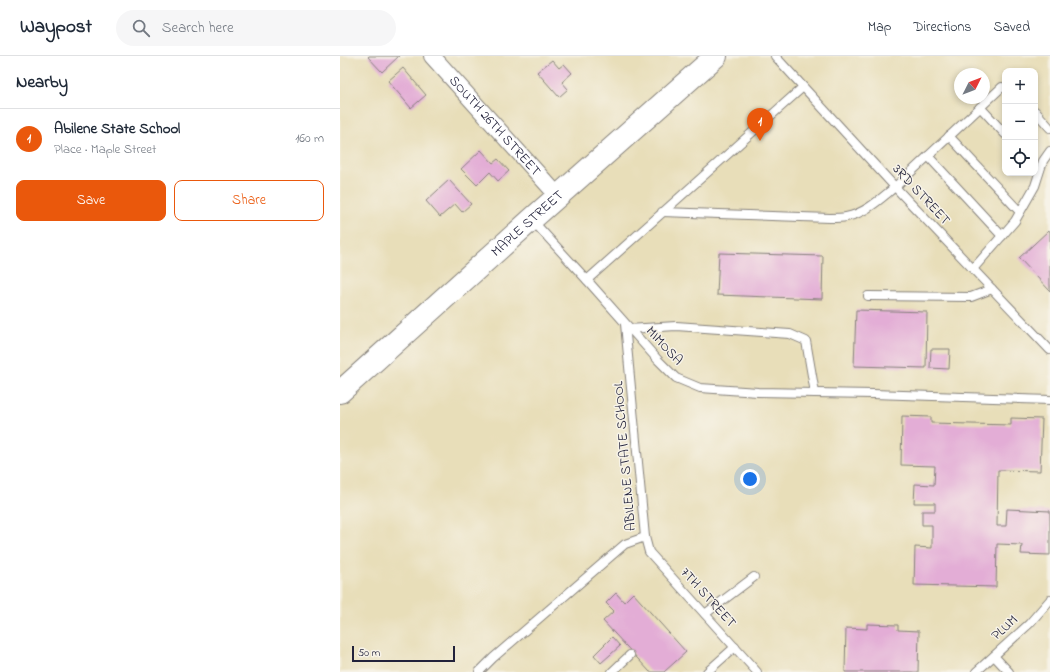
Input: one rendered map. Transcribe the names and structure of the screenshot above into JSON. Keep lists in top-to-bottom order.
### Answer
{
  "streets": {
    "main road": ["MAPLE STREET"],
    "street": ["SOUTH 26TH STREET"],
    "lane": [
      "3RD STREET",
      "MIMOSA",
      "ABILENE STATE SCHOOL",
      "7TH STREET",
      "PLUM"
    ]
  },
  "crossings": [
    ["SOUTH 26TH STREET", "MAPLE STREET"],
    ["MAPLE STREET", "MIMOSA"],
    ["MIMOSA", "ABILENE STATE SCHOOL"],
    ["ABILENE STATE SCHOOL", "7TH STREET"]
  ],
  "scale_bar": "50 m",
  "north": "top right",
  "page": {
    "header": "Waypost",
    "search": "Search here",
    "nav": ["Map", "Directions", "Saved"],
    "heading": "Nearby",
    "map_buttons": ["+", "−"],
    "list": [
      {
        "mark": "1",
        "name": "Abilene State School",
        "note": "Place · Maple Street",
        "value": "160 m"
      }
    ],
    "pins": "1",
    "buttons": ["Save", "Share"],
    "scale": "50 m"
  }
}
